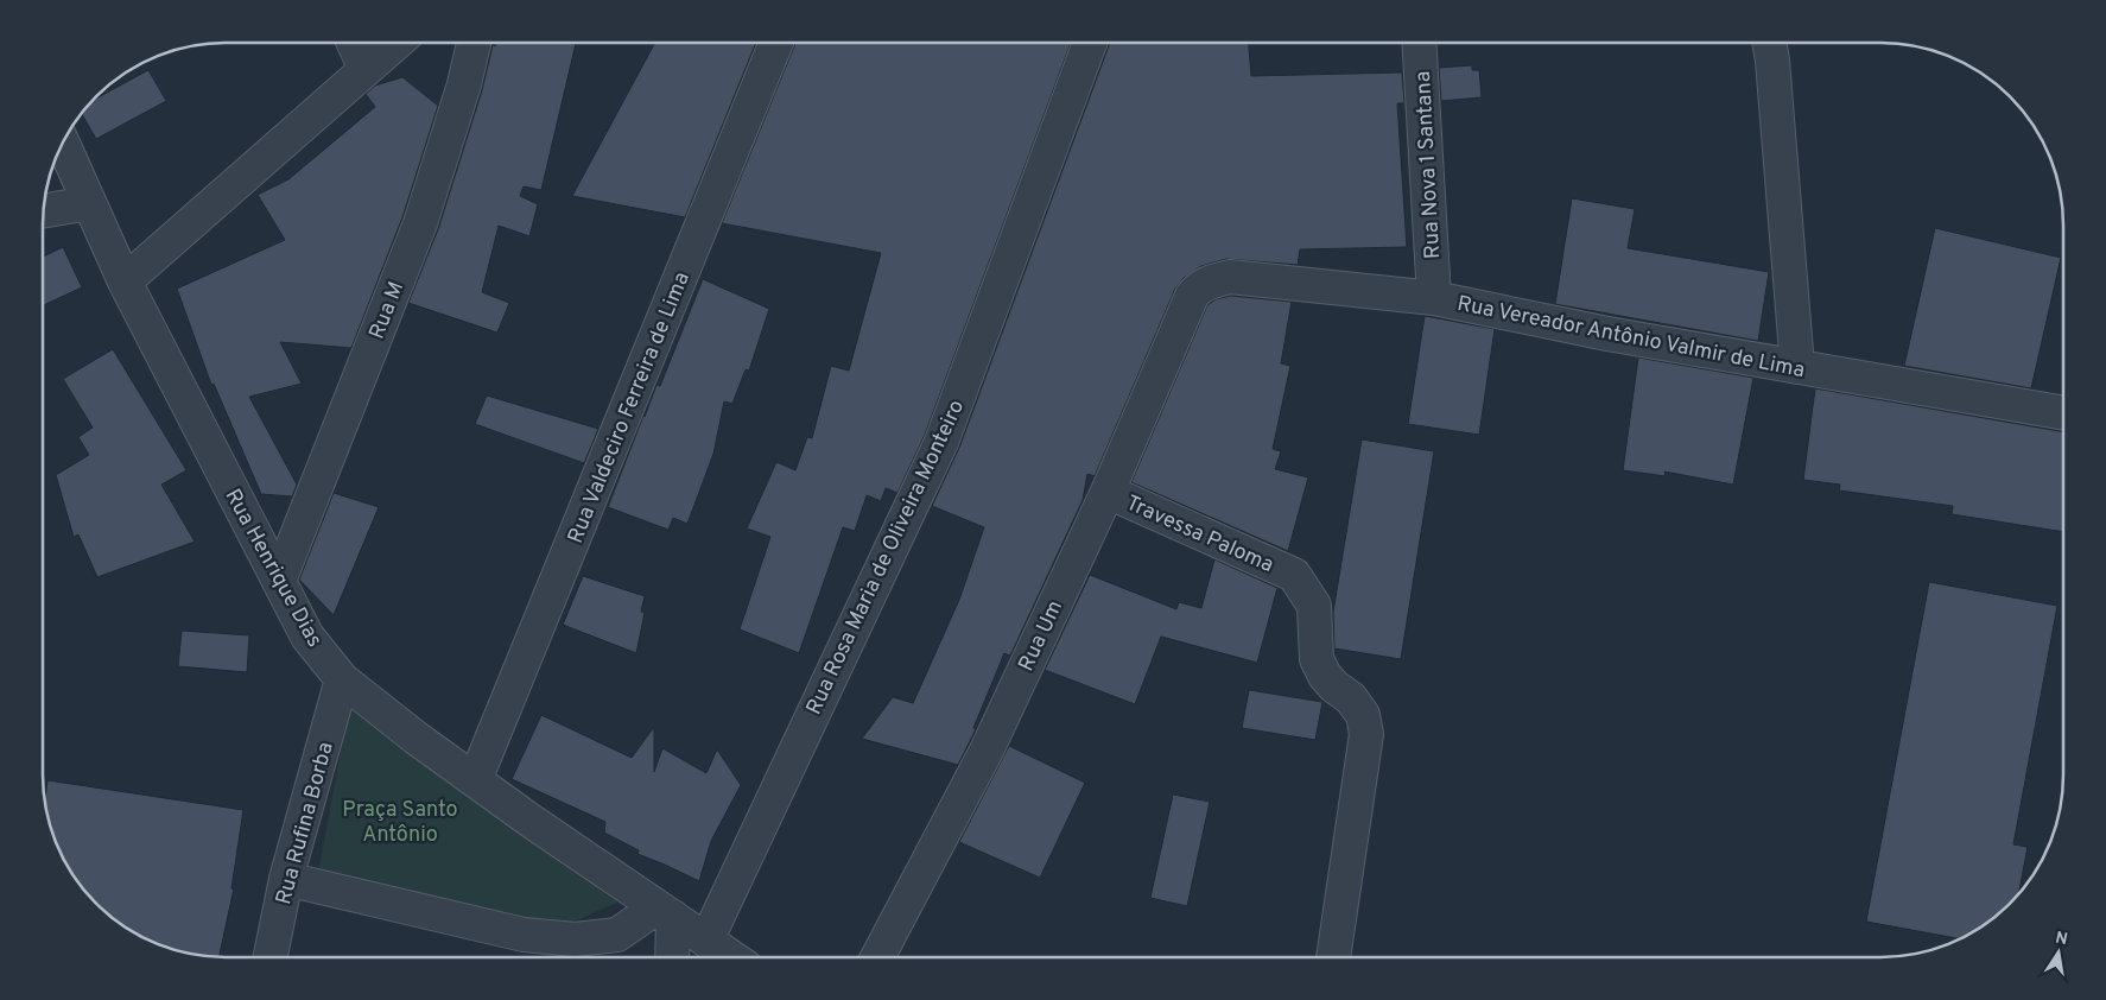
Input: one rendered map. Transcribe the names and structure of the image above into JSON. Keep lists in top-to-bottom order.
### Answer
{
  "streets": {
    "street": [
      "Rua Nova 1 Santana",
      "Rua M",
      "Rua Vereador Antônio Valmir de Lima",
      "Rua Valdeciro Ferreira de Lima",
      "Travessa Paloma",
      "Rua Rosa Maria de Oliveira Monteiro",
      "Rua Henrique Dias",
      "Rua Um",
      "Rua Rufina Borba"
    ]
  },
  "crossings": [
    ["Rua Nova 1 Santana", "Rua Vereador Antônio Valmir de Lima"],
    ["Rua M", "Rua Henrique Dias"],
    ["Rua Vereador Antônio Valmir de Lima", "Rua Um"],
    ["Rua Valdeciro Ferreira de Lima", "Rua Henrique Dias"],
    ["Travessa Paloma", "Rua Um"],
    ["Rua Rosa Maria de Oliveira Monteiro", "Rua Henrique Dias"],
    ["Rua Henrique Dias", "Rua Rufina Borba"]
  ],
  "parks": ["Praça Santo Antônio"],
  "north": "top"
}
